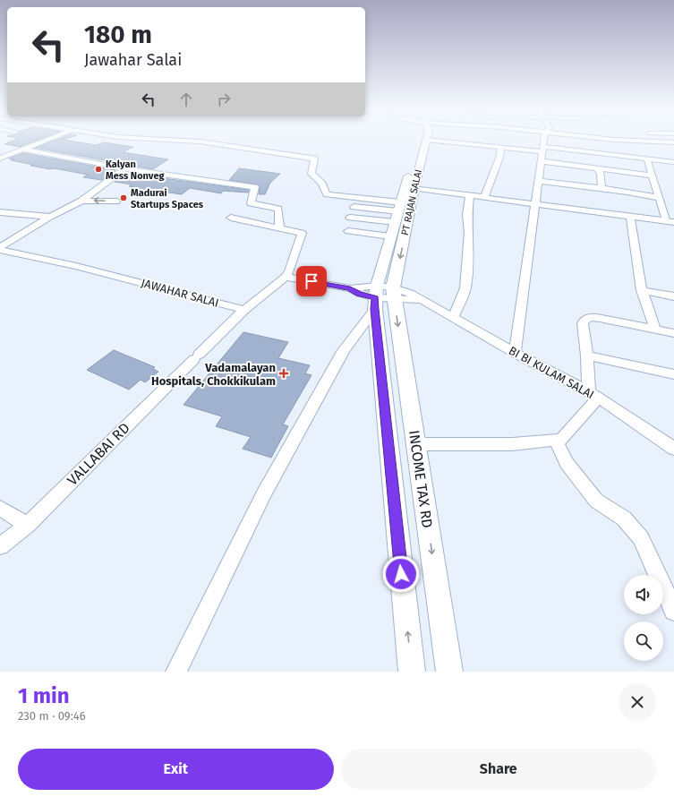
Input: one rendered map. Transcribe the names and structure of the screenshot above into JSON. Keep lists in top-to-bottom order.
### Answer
{
  "streets": {
    "main road": ["PT RAJAN SALAI", "INCOME TAX RD"],
    "street": ["JAWAHAR SALAI", "BI BI KULAM SALAI", "VALLABAI RD"]
  },
  "crossings": [
    ["PT RAJAN SALAI", "BI BI KULAM SALAI"],
    ["PT RAJAN SALAI", "INCOME TAX RD"],
    ["JAWAHAR SALAI", "VALLABAI RD"],
    ["BI BI KULAM SALAI", "INCOME TAX RD"]
  ],
  "places": {
    "other": ["Kalyan Mess Nonveg", "Madurai Startups Spaces"],
    "health": ["Vadamalayan Hospitals, Chokkikulam"]
  },
  "page": {
    "turn": ["180 m", "Jawahar Salai"],
    "heading": ["1 min", "230 m · 09:46"],
    "buttons": ["Exit", "Share"]
  }
}
